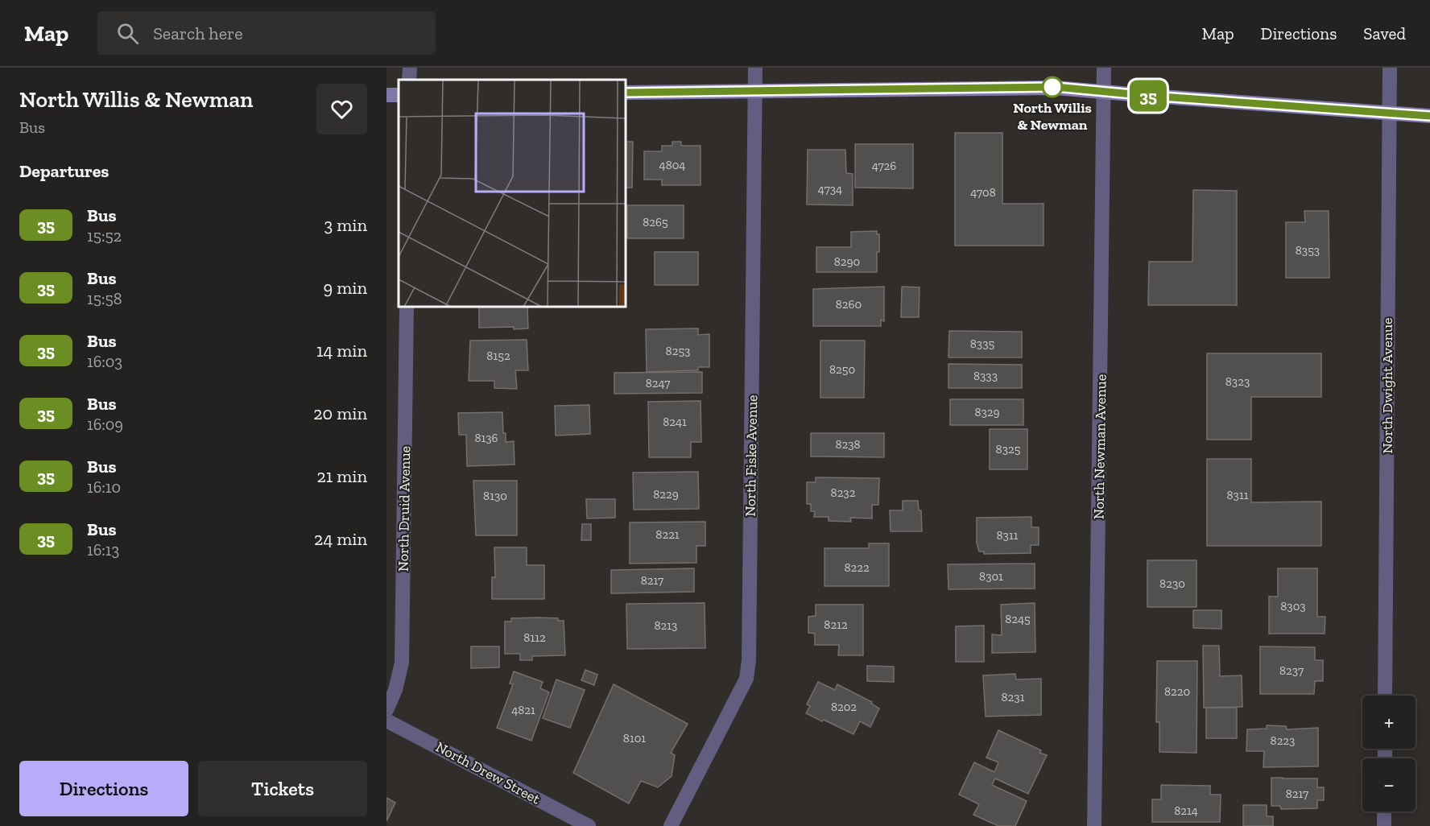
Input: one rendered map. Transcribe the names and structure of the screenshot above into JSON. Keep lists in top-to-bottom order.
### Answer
{
  "streets": {
    "street": [
      "North Dwight Avenue",
      "North Newman Avenue",
      "North Fiske Avenue",
      "North Druid Avenue",
      "North Drew Street"
    ]
  },
  "places": ["North Willis & Newman"],
  "lines": ["bus line 35"],
  "house_numbers": [
    "4804",
    "4726",
    "4734",
    "4708",
    "8265",
    "8353",
    "8290",
    "8260",
    "8335",
    "8253",
    "8152",
    "8250",
    "8333",
    "8323",
    "8247",
    "8329",
    "8241",
    "8136",
    "8238",
    "8325",
    "8232",
    "8229",
    "8311",
    "8130",
    "8221",
    "8311",
    "8222",
    "8301",
    "8217",
    "8230",
    "8303",
    "8245",
    "8212",
    "8213",
    "8112",
    "8237",
    "8220",
    "8231",
    "8202",
    "4821",
    "8101",
    "8223",
    "8217",
    "8214"
  ],
  "page": {
    "header": "Map",
    "search": "Search here",
    "nav": ["Map", "Directions", "Saved"],
    "heading": [
      ["North Willis & Newman", "Bus"],
      "Departures"
    ],
    "on_map": "35",
    "list": [
      {
        "mark": "35",
        "name": "Bus",
        "note": "15:52",
        "value": "3 min"
      },
      {
        "mark": "35",
        "name": "Bus",
        "note": "15:58",
        "value": "9 min"
      },
      {
        "mark": "35",
        "name": "Bus",
        "note": "16:03",
        "value": "14 min"
      },
      {
        "mark": "35",
        "name": "Bus",
        "note": "16:09",
        "value": "20 min"
      },
      {
        "mark": "35",
        "name": "Bus",
        "note": "16:10",
        "value": "21 min"
      },
      {
        "mark": "35",
        "name": "Bus",
        "note": "16:13",
        "value": "24 min"
      }
    ],
    "map_buttons": ["+", "−"],
    "buttons": ["Directions", "Tickets"]
  }
}
